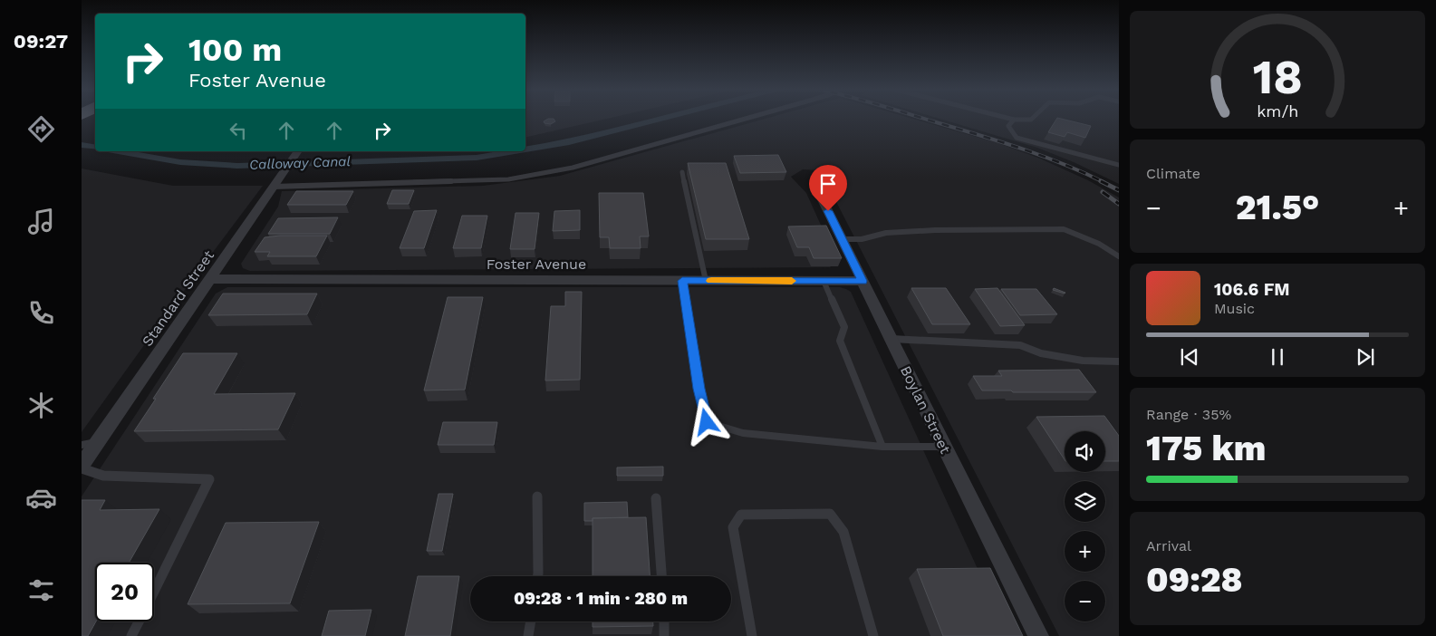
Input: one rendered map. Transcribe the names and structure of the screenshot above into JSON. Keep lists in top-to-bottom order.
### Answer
{
  "streets": {
    "street": ["Foster Avenue", "Standard Street", "Boylan Street"]
  },
  "crossings": [
    ["Foster Avenue", "Standard Street"],
    ["Foster Avenue", "Boylan Street"]
  ],
  "water": ["Calloway Canal"],
  "page": {
    "tabs": "09:27",
    "turn": ["100 m", "Foster Avenue"],
    "tile": [
      "Climate",
      ["Range · 35%", "175 km"],
      ["Arrival", "09:28"]
    ],
    "heat": ["−", "21.5°", "+"],
    "song": ["106.6 FM", "Music"],
    "map_buttons": ["+", "−"],
    "limit": "20",
    "trip": "09:28 · 1 min · 280 m",
    "gauge": ["18", "km/h"]
  }
}
